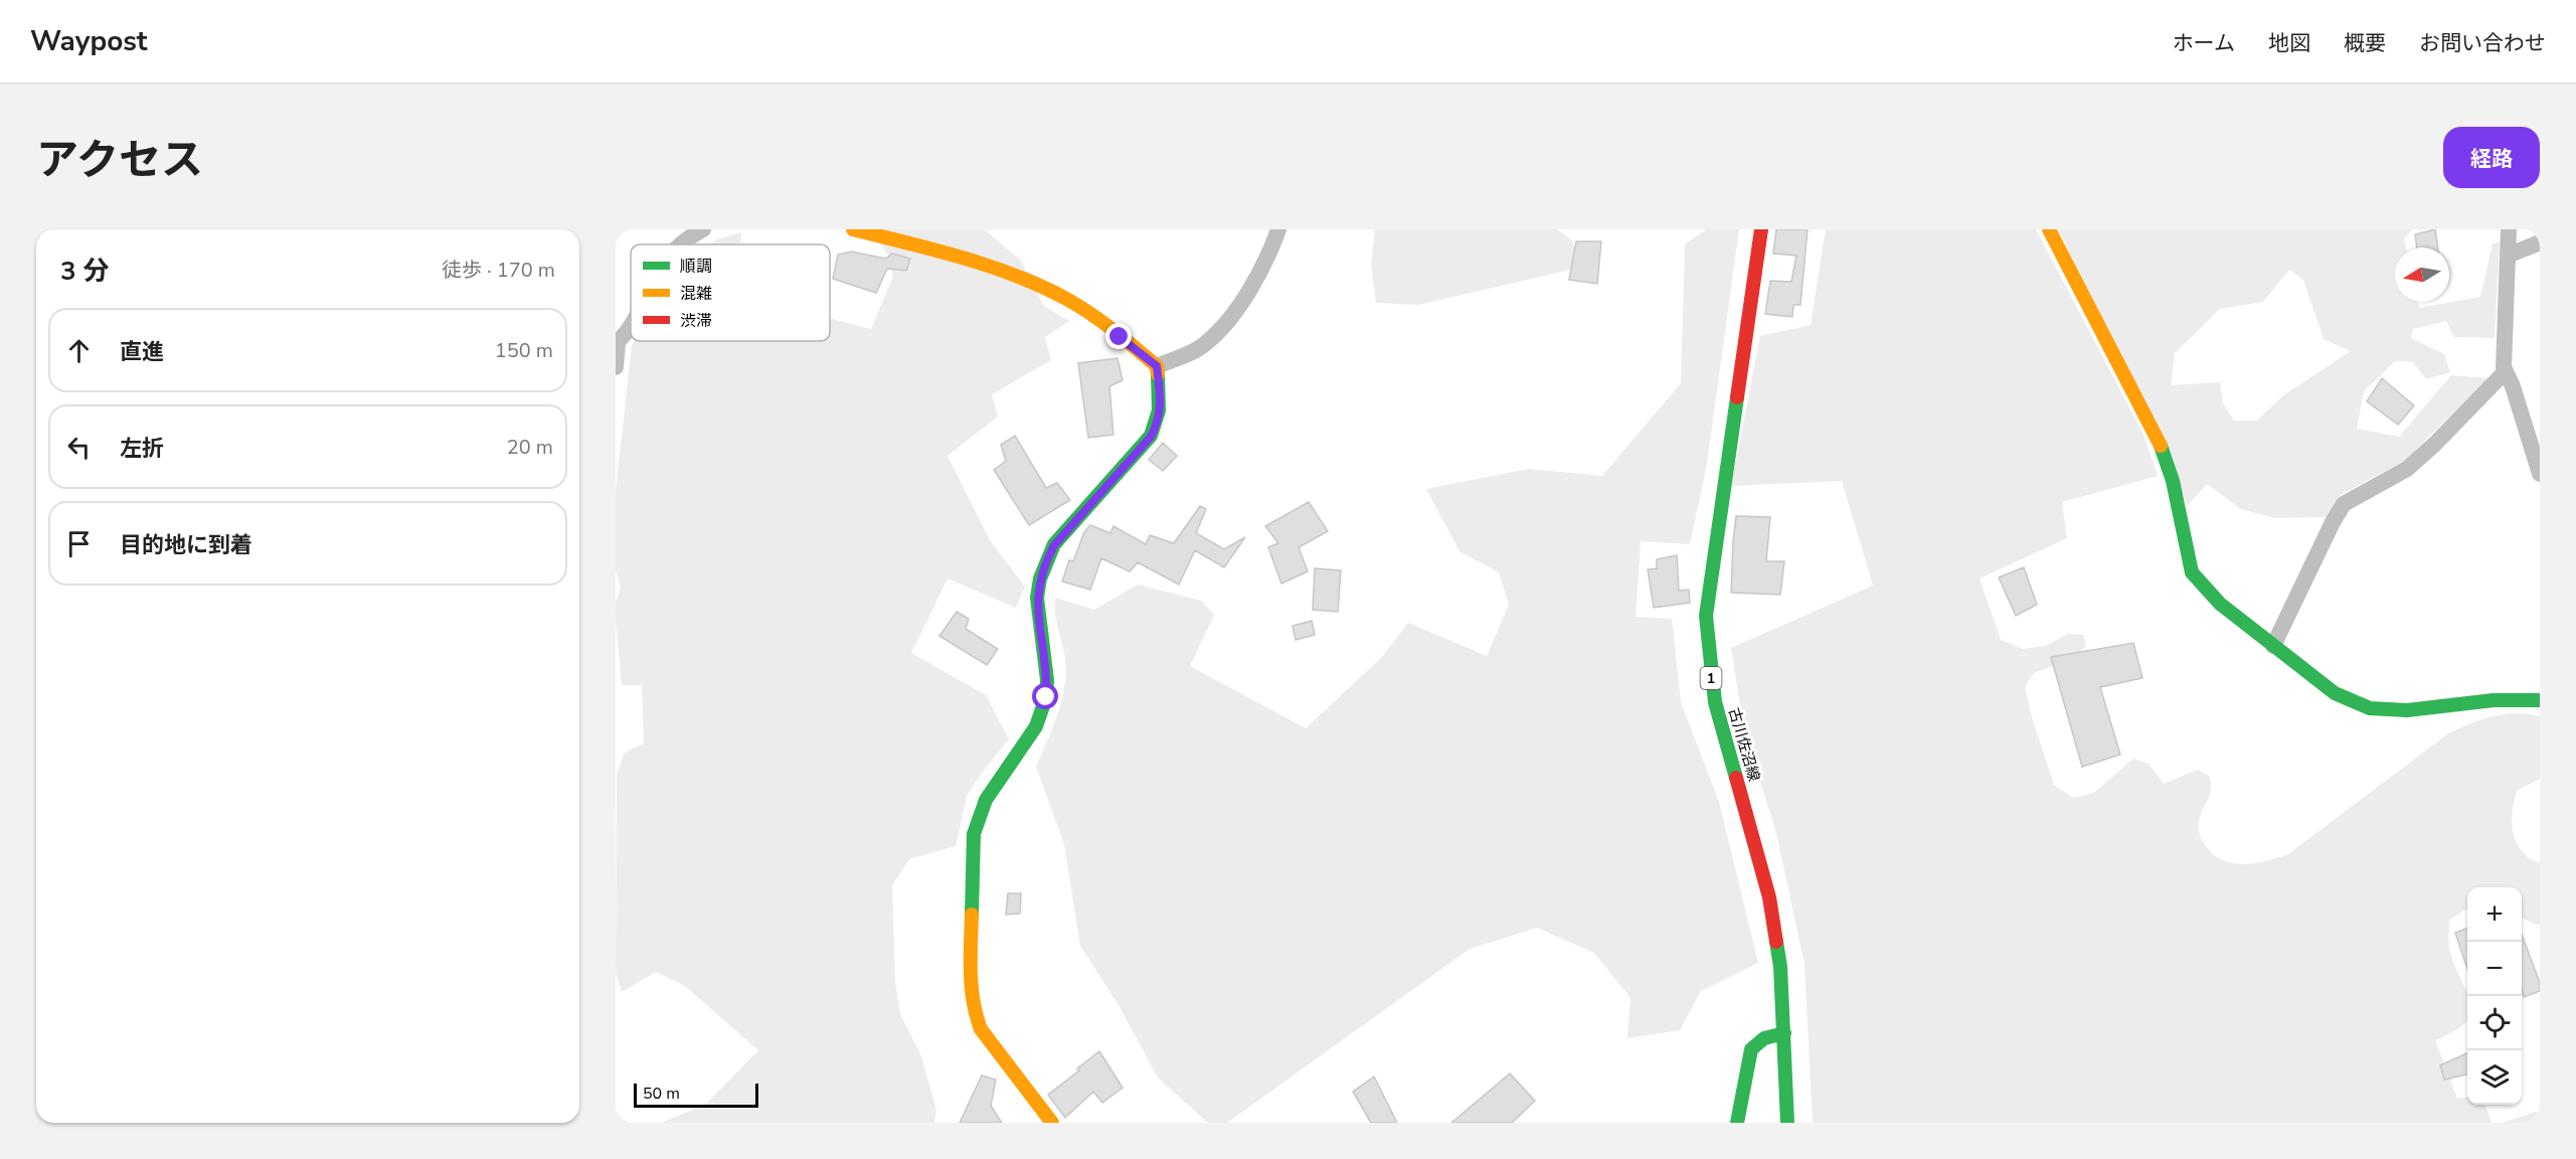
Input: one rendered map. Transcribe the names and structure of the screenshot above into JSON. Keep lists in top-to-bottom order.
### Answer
{
  "streets": {
    "street": ["1", "古川佐沼線"]
  },
  "legend": ["順調", "混雑", "渋滞"],
  "scale_bar": "50 m",
  "north": "left",
  "page": {
    "header": "Waypost",
    "nav": [
      "ホーム",
      "地図",
      "概要",
      "お問い合わせ"
    ],
    "title": "アクセス",
    "buttons": "経路",
    "heading": ["3 分", "徒歩 · 170 m"],
    "list": [
      ["直進", "150 m"],
      ["左折", "20 m"],
      "目的地に到着"
    ],
    "map_buttons": ["+", "−"],
    "scale": "50 m"
  }
}
